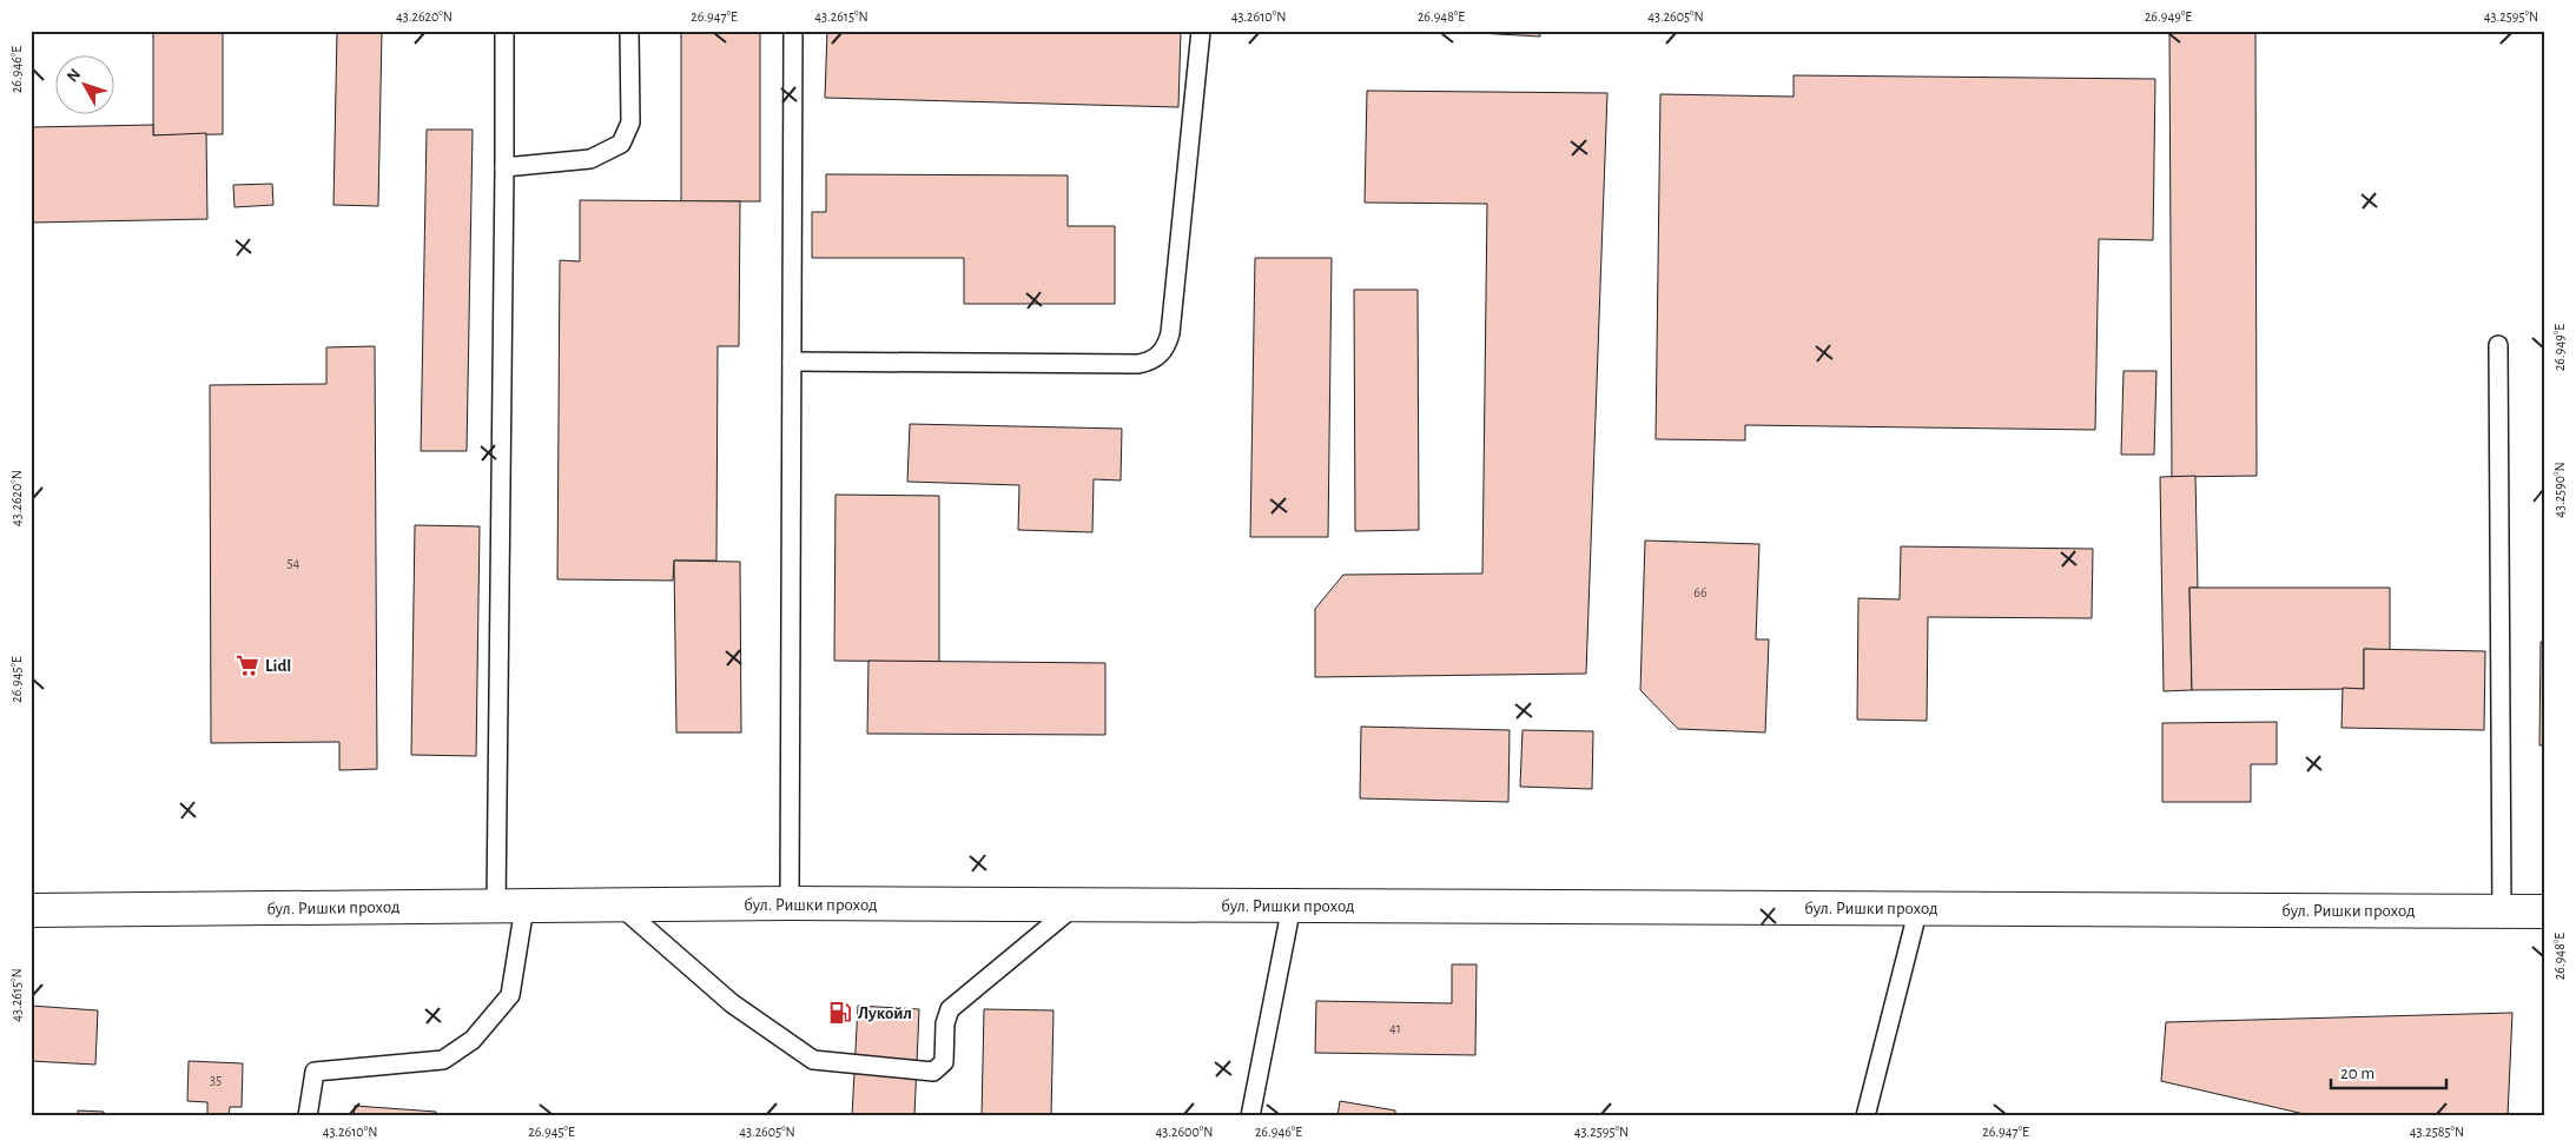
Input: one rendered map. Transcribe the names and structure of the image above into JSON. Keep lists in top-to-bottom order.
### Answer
{
  "streets": {
    "main road": ["бул. Ришки проход"]
  },
  "places": {
    "supermarket": ["Lidl"],
    "fuel station": ["Лукойл"]
  },
  "house_numbers": [
    "54",
    "66",
    "41",
    "35"
  ],
  "scale_bar": "20 m",
  "north": "top left",
  "coordinates": [
    "43.2620°N",
    "26.947°E",
    "43.2615°N",
    "43.2610°N",
    "26.948°E",
    "43.2605°N",
    "26.949°E",
    "43.2595°N",
    "26.946°E",
    "43.2590°N",
    "26.945°E",
    "43.2600°N",
    "43.2585°N"
  ]
}
